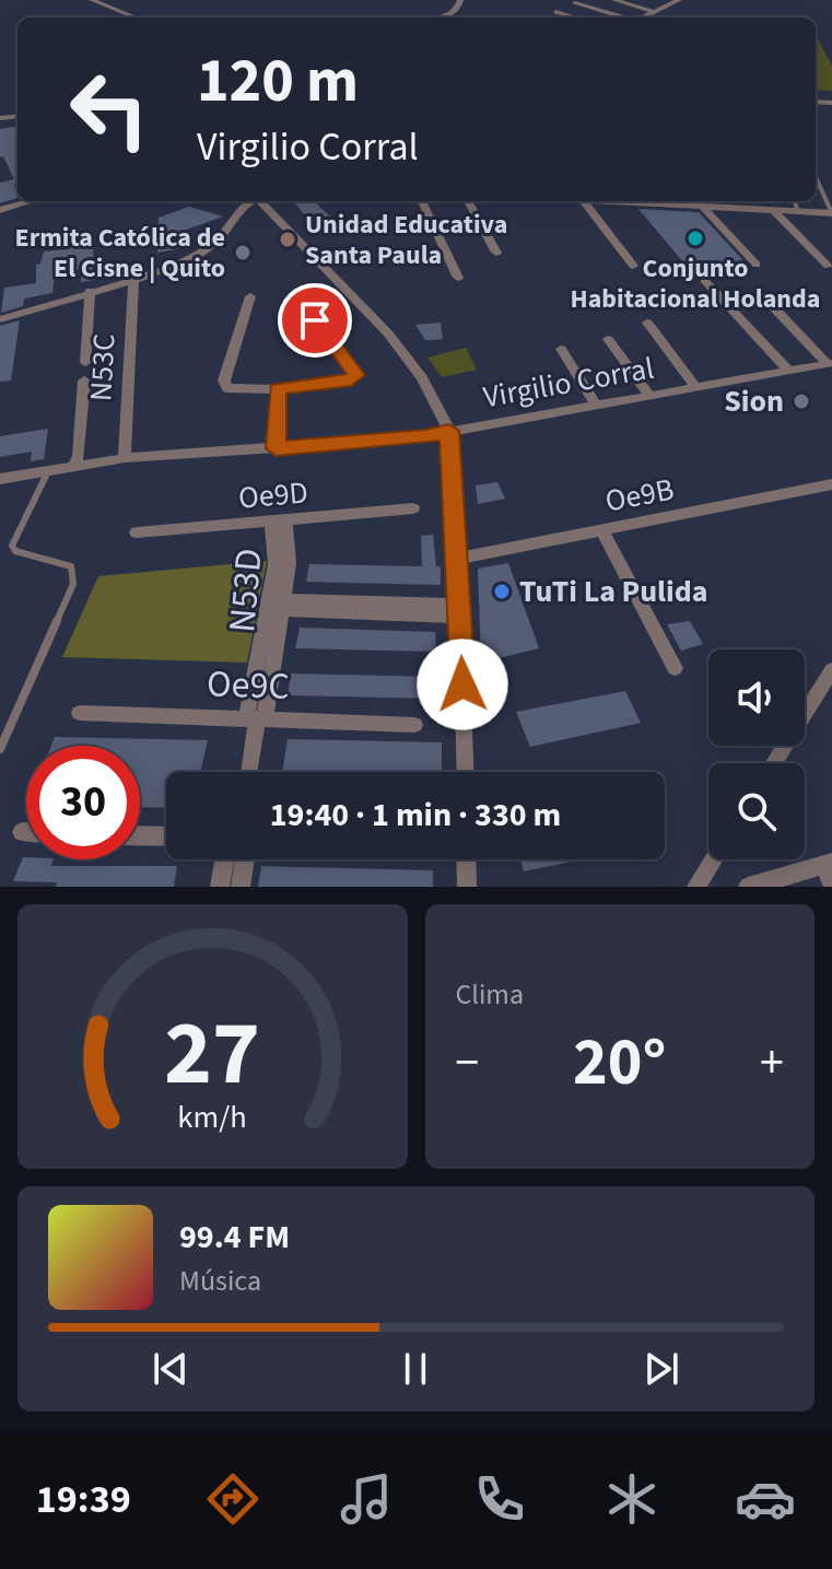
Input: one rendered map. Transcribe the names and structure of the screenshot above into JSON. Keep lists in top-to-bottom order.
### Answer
{
  "streets": {
    "street": [
      "N53C",
      "Virgilio Corral",
      "Oe9D",
      "Oe9B",
      "N53D",
      "Oe9C"
    ]
  },
  "crossings": [
    ["N53C", "Virgilio Corral"],
    ["Oe9D", "N53D"],
    ["N53D", "Oe9C"]
  ],
  "places": [
    "Conjunto Habitacional Holanda",
    "Unidad Educativa Santa Paula",
    "Ermita Católica de El Cisne | Quito",
    "Sion",
    "TuTi La Pulida"
  ],
  "page": {
    "turn": ["120 m", "Virgilio Corral"],
    "limit": "30",
    "trip": "19:40 · 1 min · 330 m",
    "tile": "Clima",
    "heat": ["−", "20°", "+"],
    "song": ["99.4 FM", "Música"],
    "tabs": "19:39",
    "gauge": ["27", "km/h"]
  }
}
